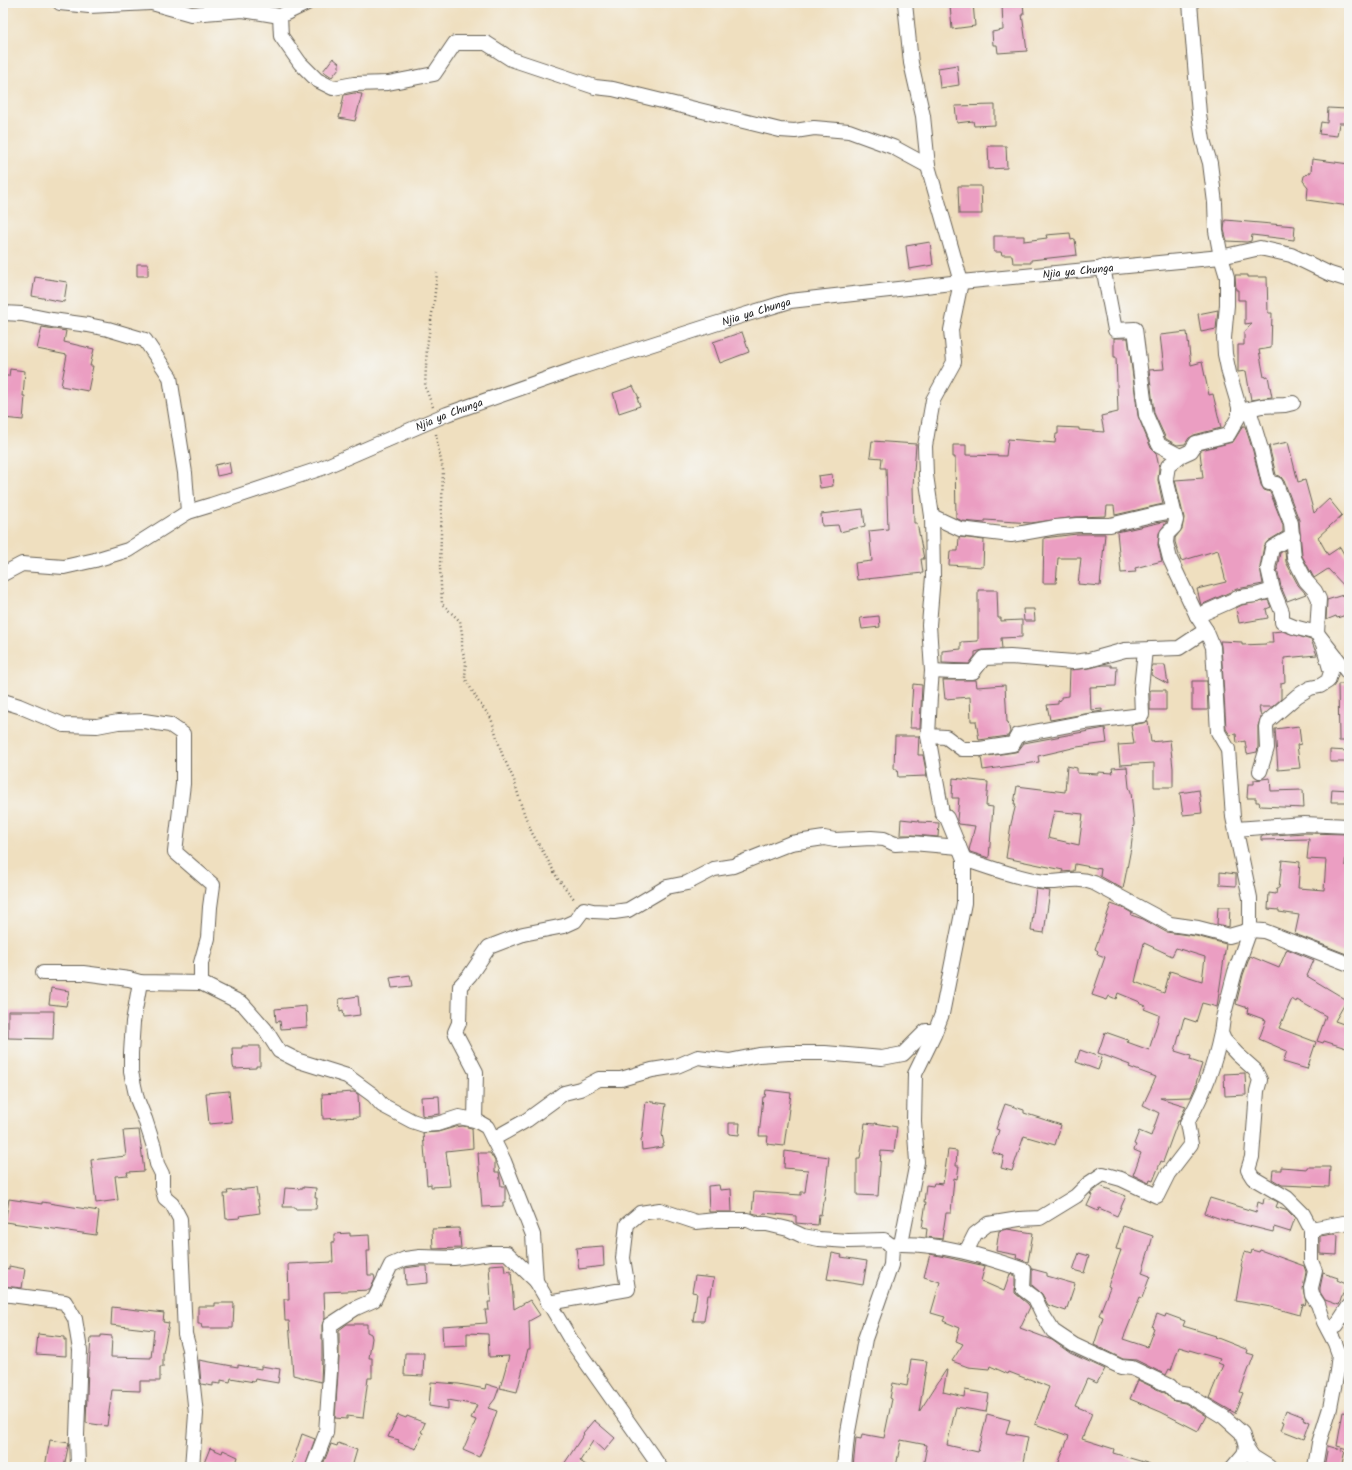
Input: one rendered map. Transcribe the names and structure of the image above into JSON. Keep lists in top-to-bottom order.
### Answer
{
  "streets": {
    "street": ["Njia ya Chunga"]
  }
}
